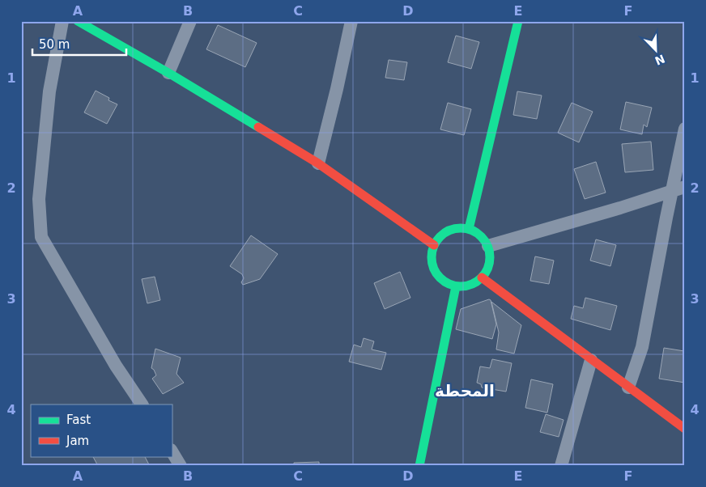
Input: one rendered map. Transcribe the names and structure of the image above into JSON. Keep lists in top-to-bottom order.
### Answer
{
  "districts": ["المحطة"],
  "legend": ["Fast", "Jam"],
  "scale_bar": "50 m",
  "north": "bottom right",
  "grid": {
    "columns": [
      "A",
      "B",
      "C",
      "D",
      "E",
      "F"
    ],
    "rows": [
      "1",
      "2",
      "3",
      "4"
    ]
  }
}
